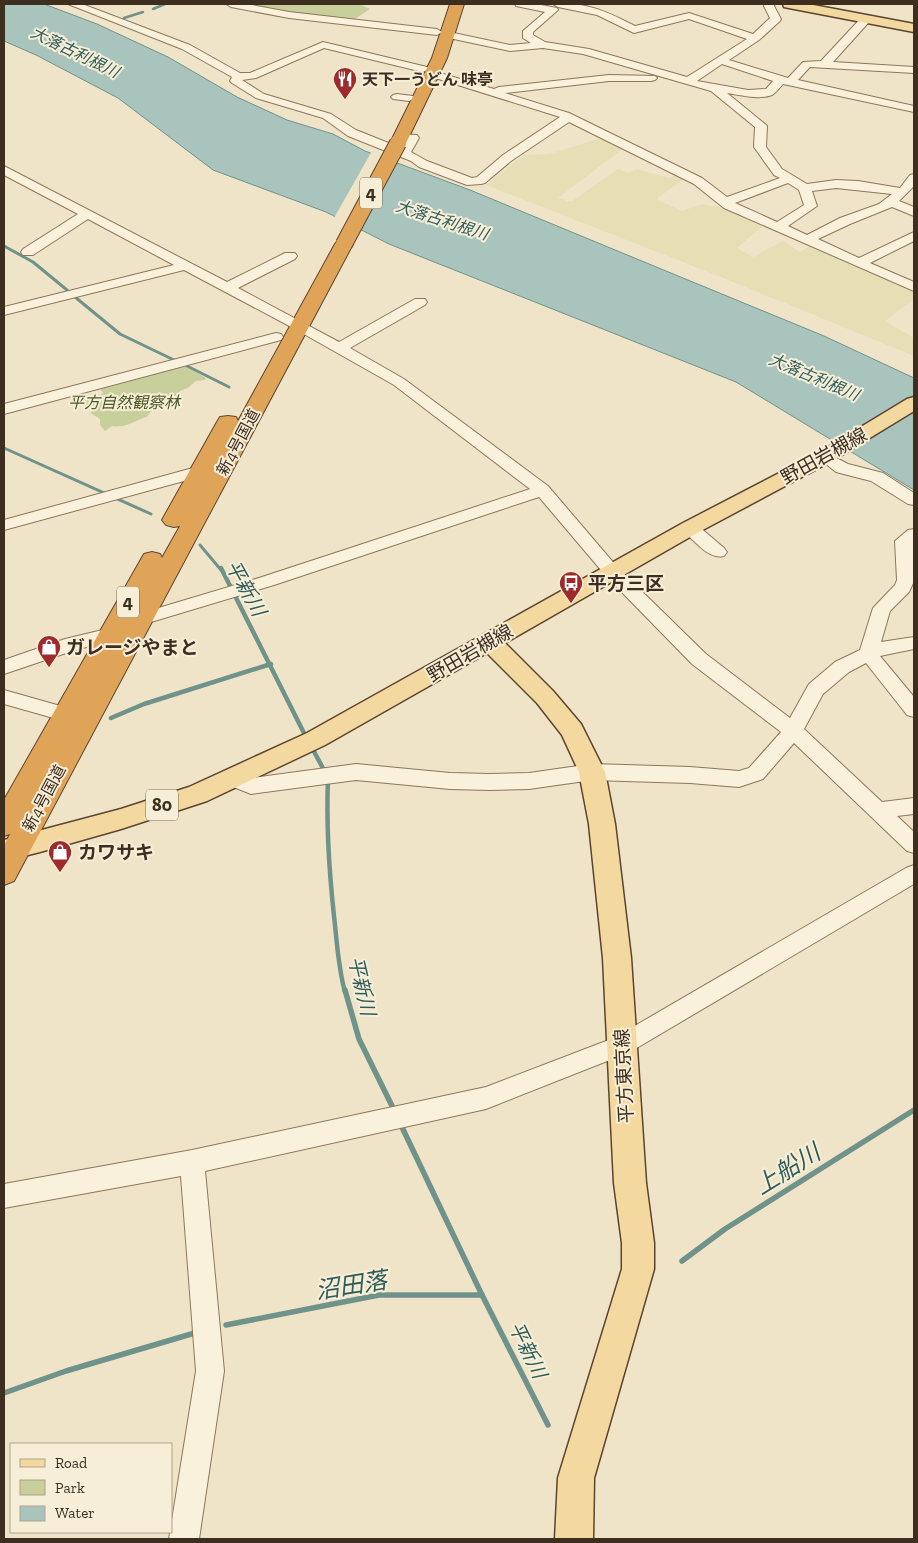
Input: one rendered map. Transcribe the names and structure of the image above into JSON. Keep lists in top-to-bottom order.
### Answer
{
  "streets": {
    "highway": ["4", "新4号国道"],
    "main road": ["野田岩槻線", "80", "平方東京線"]
  },
  "crossings": [
    ["新4号国道", "野田岩槻線"],
    ["野田岩槻線", "平方東京線"]
  ],
  "water": [
    "大落古利根川",
    "平新川",
    "上船川",
    "沼田落"
  ],
  "parks": ["平方自然観察林"],
  "places": {
    "restaurant": ["天下一うどん 味亭"],
    "bus stop": ["平方三区"],
    "shop": ["ガレージやまと", "カワサキ"]
  },
  "legend": ["Road", "Park", "Water"]
}
